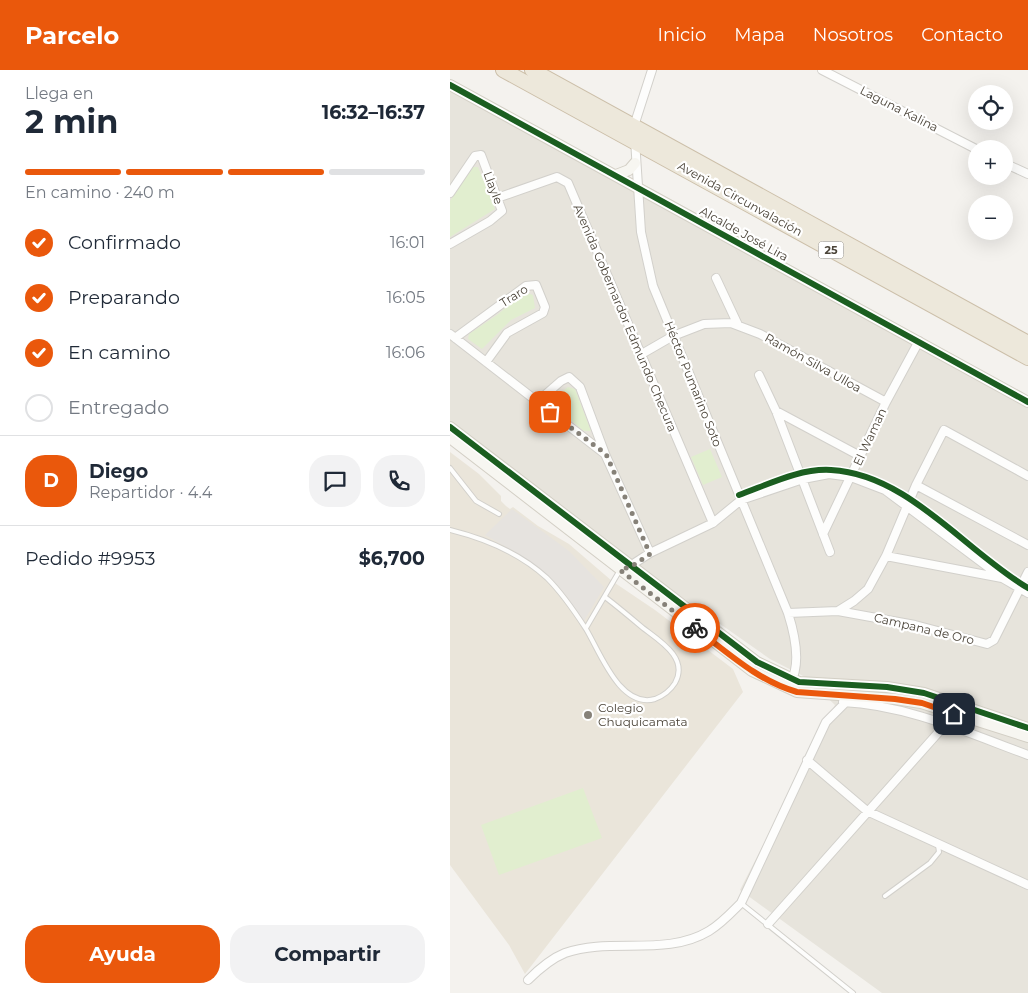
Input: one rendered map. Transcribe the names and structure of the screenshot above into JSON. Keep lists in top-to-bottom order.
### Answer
{
  "streets": {
    "highway": ["Avenida Circunvalación", "25"],
    "street": [
      "Laguna Kalina",
      "Llayle",
      "Alcalde José Lira",
      "Traro",
      "Avenida Gobernardor Edmundo Checura",
      "Ramón Silva Ulloa",
      "Héctor Pumarino Soto",
      "El Waman",
      "Campana de Oro"
    ]
  },
  "crossings": [
    ["Llayle", "Avenida Gobernardor Edmundo Checura"],
    ["Avenida Circunvalación", "Héctor Pumarino Soto"],
    ["Alcalde José Lira", "Héctor Pumarino Soto"],
    ["Alcalde José Lira", "El Waman"],
    ["Avenida Gobernardor Edmundo Checura", "Ramón Silva Ulloa"],
    ["Ramón Silva Ulloa", "Héctor Pumarino Soto"],
    ["Ramón Silva Ulloa", "El Waman"],
    ["Héctor Pumarino Soto", "Campana de Oro"]
  ],
  "places": ["Colegio Chuquicamata"],
  "page": {
    "header": "Parcelo",
    "nav": [
      "Inicio",
      "Mapa",
      "Nosotros",
      "Contacto"
    ],
    "heading": ["2 min", "Llega en", "16:32–16:37"],
    "panel": [
      "Diego",
      "Repartidor · 4.4",
      "Pedido #9953",
      "$6,700"
    ],
    "map_buttons": ["+", "−"],
    "bar": "En camino · 240 m",
    "list": [
      ["Confirmado", "16:01"],
      ["Preparando", "16:05"],
      ["En camino", "16:06"],
      "Entregado"
    ],
    "round": "D",
    "buttons": ["Ayuda", "Compartir"]
  }
}
